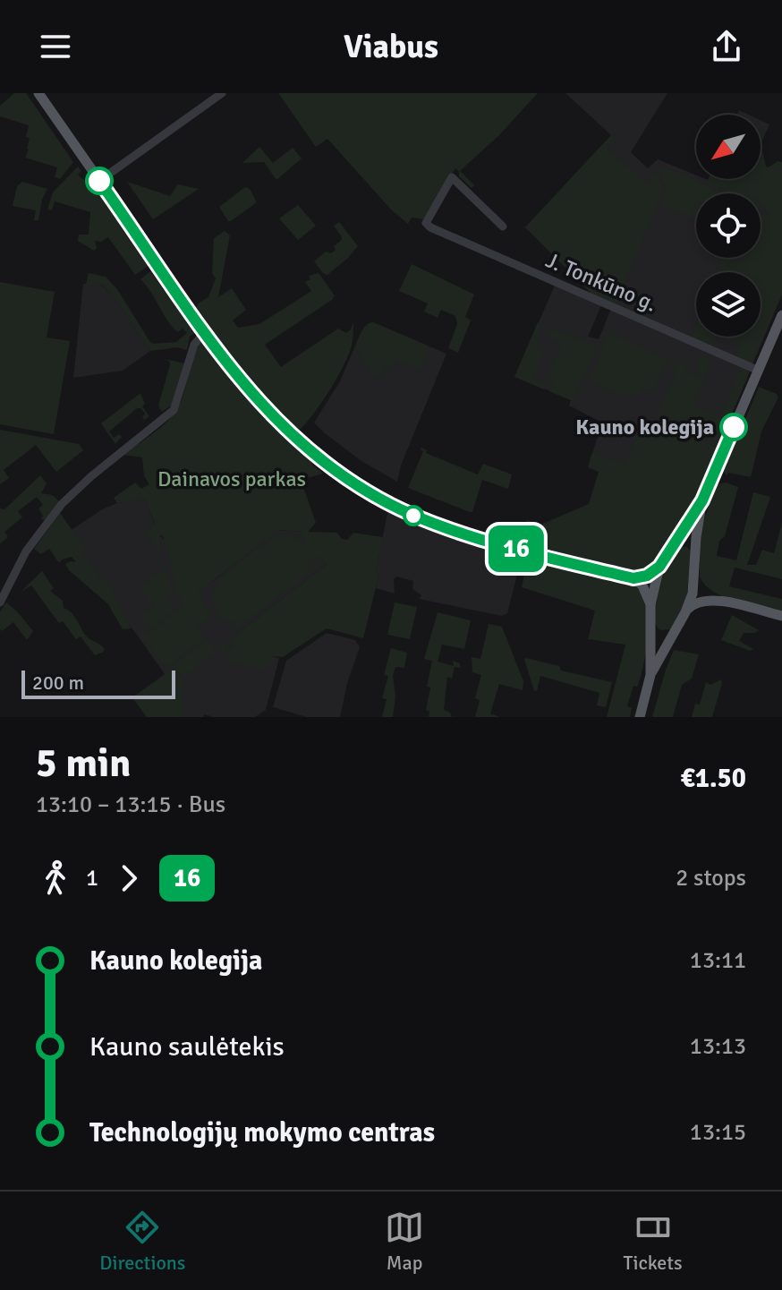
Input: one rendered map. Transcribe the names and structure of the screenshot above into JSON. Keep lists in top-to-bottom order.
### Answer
{
  "streets": {
    "street": ["J. Tonkūno g."]
  },
  "parks": ["Dainavos parkas"],
  "places": ["Kauno kolegija"],
  "lines": ["bus line 16"],
  "scale_bar": "200 m",
  "north": "bottom left",
  "page": {
    "header": "Viabus",
    "on_map": "16",
    "scale": "200 m",
    "heading": ["5 min", "13:10 – 13:15 · Bus", "€1.50"],
    "legs": ["1", "16", "2 stops"],
    "list": [
      {
        "name": "Kauno kolegija",
        "value": "13:11"
      },
      {
        "name": "Kauno saulėtekis",
        "value": "13:13"
      },
      {
        "name": "Technologijų mokymo centras",
        "value": "13:15"
      }
    ],
    "tabs": ["Directions", "Map", "Tickets"]
  }
}
